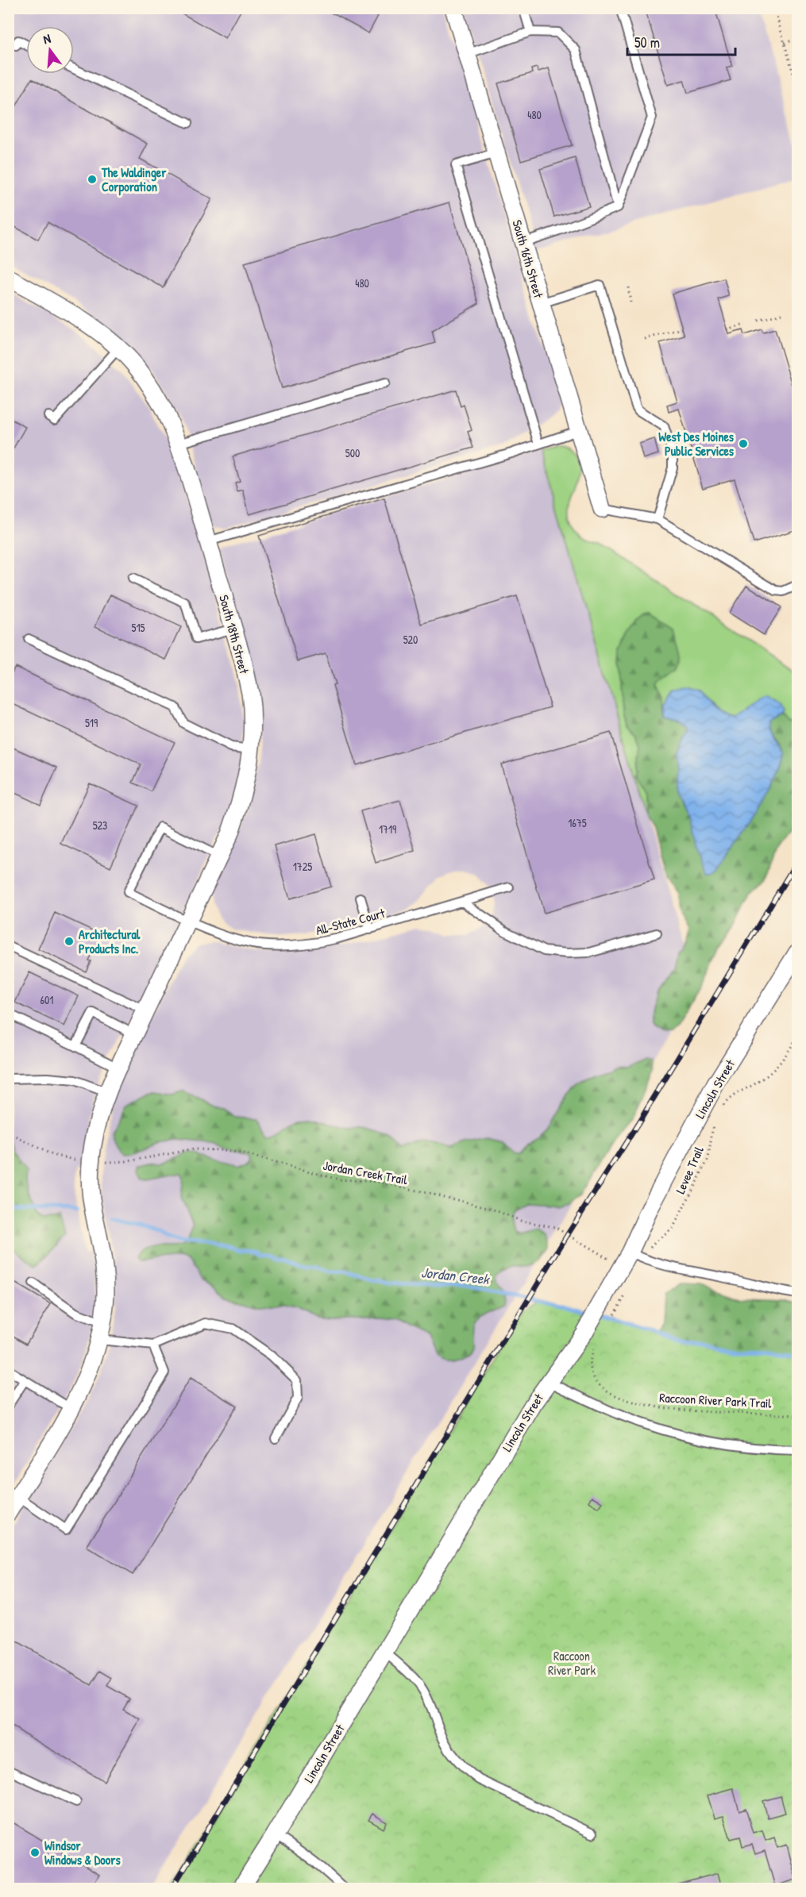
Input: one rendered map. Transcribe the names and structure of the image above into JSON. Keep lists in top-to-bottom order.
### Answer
{
  "streets": {
    "street": ["South 16th Street", "South 18th Street", "Lincoln Street"],
    "lane": ["All-State Court"],
    "path": ["Levee Trail", "Jordan Creek Trail", "Raccoon River Park Trail"]
  },
  "crossings": [
    ["South 18th Street", "All-State Court"]
  ],
  "water": ["Jordan Creek"],
  "parks": ["Raccoon River Park"],
  "places": [
    "The Waldinger Corporation",
    "West Des Moines Public Services",
    "Architectural Products Inc.",
    "Windsor Windows & Doors"
  ],
  "house_numbers": [
    "480",
    "480",
    "500",
    "515",
    "520",
    "519",
    "1675",
    "523",
    "1719",
    "1725",
    "601"
  ],
  "scale_bar": "50 m",
  "north": "top"
}
